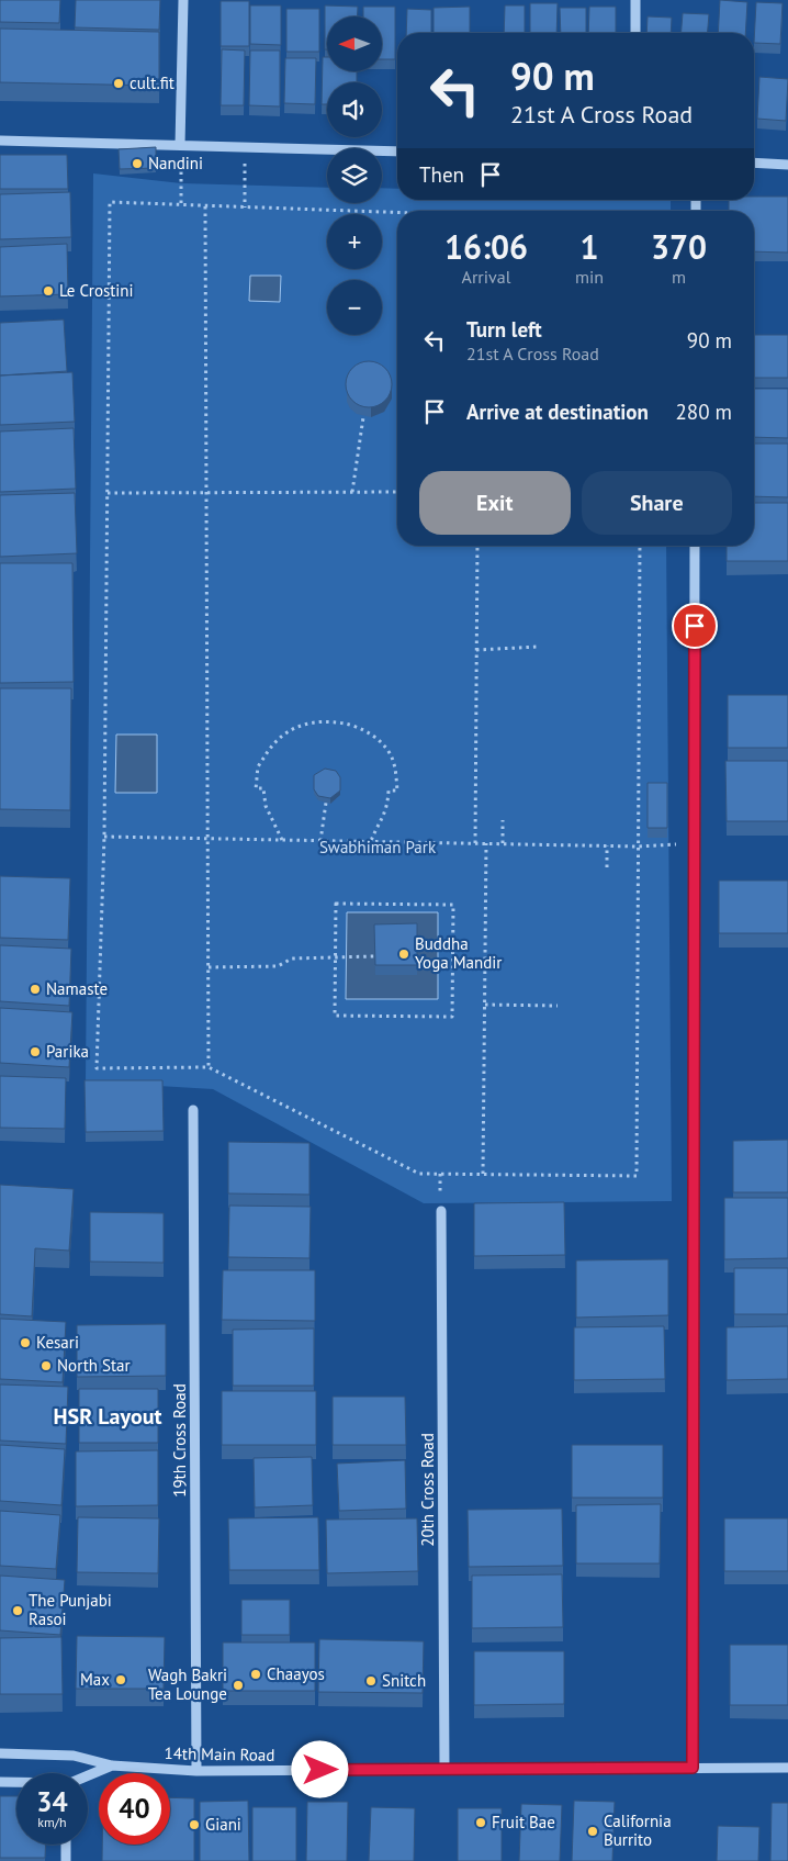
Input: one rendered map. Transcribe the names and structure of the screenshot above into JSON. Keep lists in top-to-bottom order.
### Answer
{
  "streets": {
    "street": ["19th Cross Road", "20th Cross Road", "14th Main Road"]
  },
  "crossings": [
    ["19th Cross Road", "14th Main Road"],
    ["20th Cross Road", "14th Main Road"]
  ],
  "districts": ["HSR Layout"],
  "parks": ["Swabhiman Park"],
  "places": [
    "cult.fit",
    "Nandini",
    "Le Crostini",
    "Buddha Yoga Mandir",
    "Namaste",
    "Parika",
    "Kesari",
    "North Star",
    "The Punjabi Rasoi",
    "Chaayos",
    "Max",
    "Snitch",
    "Wagh Bakri Tea Lounge",
    "Fruit Bae",
    "Giani",
    "California Burrito"
  ],
  "north": "left",
  "page": {
    "map_buttons": ["+", "−"],
    "turn": ["90 m", "21st A Cross Road"],
    "then": "Then",
    "eta": [
      "16:06",
      "Arrival",
      "1",
      "min",
      "370",
      "m"
    ],
    "list": [
      {
        "name": "Turn left",
        "note": "21st A Cross Road",
        "value": "90 m"
      },
      {
        "name": "Arrive at destination",
        "value": "280 m"
      }
    ],
    "buttons": ["Exit", "Share"],
    "speed": "34 km/h",
    "limit": "40"
  }
}
